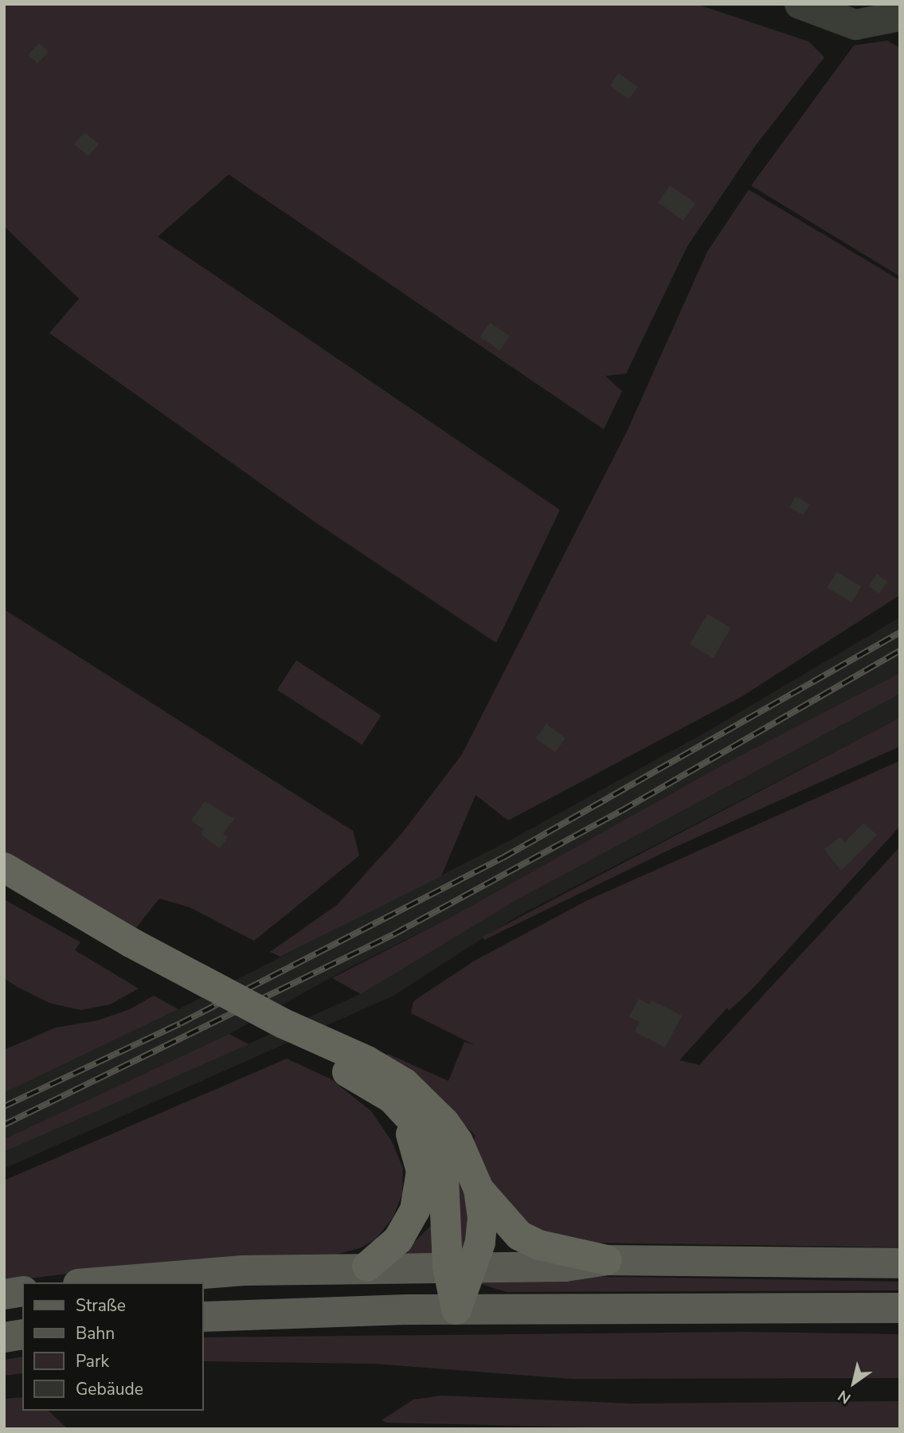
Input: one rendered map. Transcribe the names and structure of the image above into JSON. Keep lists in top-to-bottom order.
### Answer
{
  "legend": [
    "Straße",
    "Bahn",
    "Park",
    "Gebäude"
  ],
  "north": "bottom left"
}
